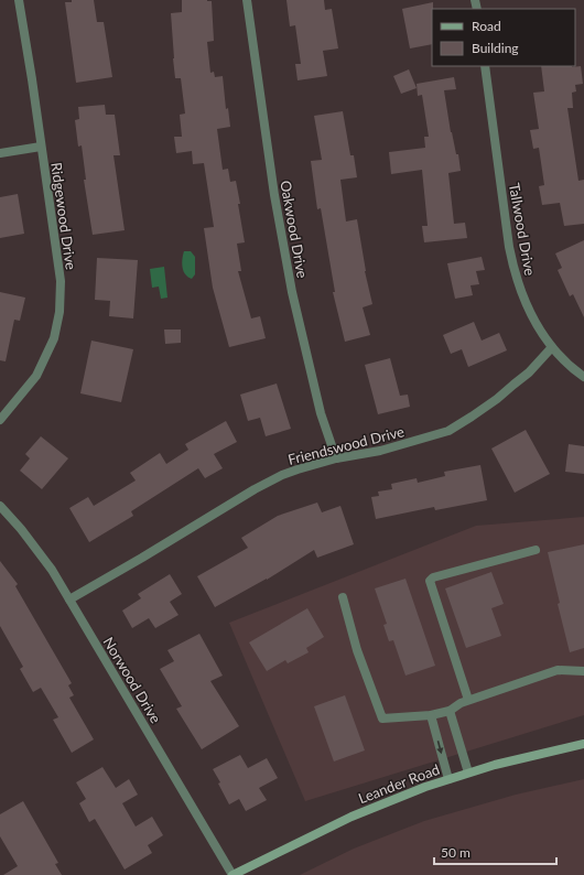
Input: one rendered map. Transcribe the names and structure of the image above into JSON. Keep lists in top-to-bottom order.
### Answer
{
  "streets": {
    "main road": ["Leander Road"],
    "street": [
      "Ridgewood Drive",
      "Oakwood Drive",
      "Tallwood Drive",
      "Friendswood Drive",
      "Norwood Drive"
    ]
  },
  "crossings": [
    ["Oakwood Drive", "Friendswood Drive"],
    ["Tallwood Drive", "Friendswood Drive"],
    ["Friendswood Drive", "Norwood Drive"],
    ["Norwood Drive", "Leander Road"]
  ],
  "legend": ["Road", "Building"],
  "scale_bar": "50 m"
}
